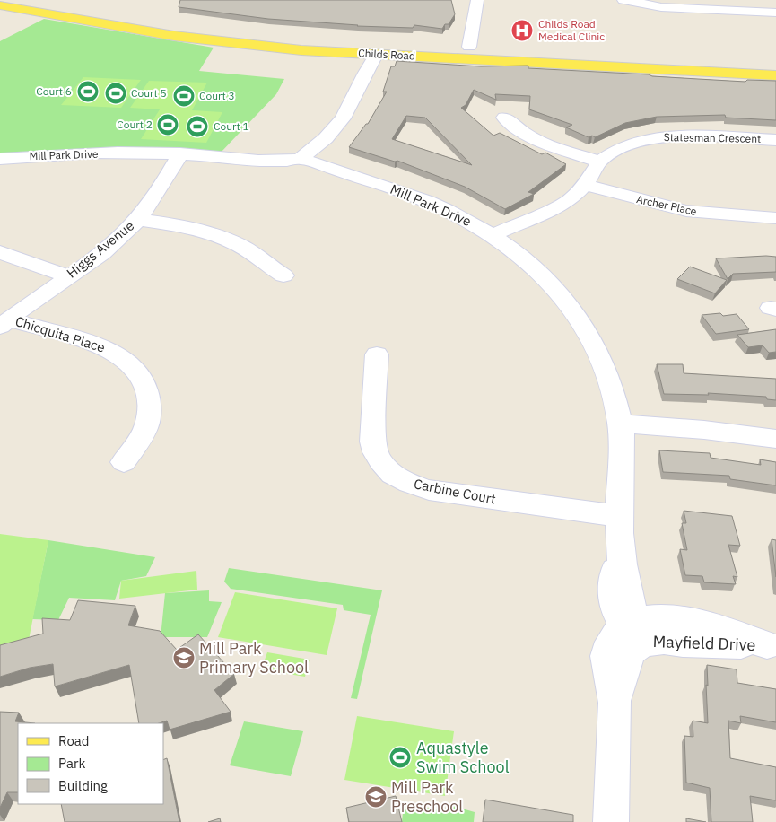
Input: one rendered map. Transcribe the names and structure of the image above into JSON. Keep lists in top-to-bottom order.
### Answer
{
  "streets": {
    "main road": ["Childs Road"],
    "street": [
      "Statesman Crescent",
      "Mill Park Drive",
      "Archer Place",
      "Higgs Avenue",
      "Chicquita Place",
      "Carbine Court",
      "Mayfield Drive"
    ]
  },
  "crossings": [
    ["Statesman Crescent", "Mill Park Drive"],
    ["Statesman Crescent", "Archer Place"],
    ["Mill Park Drive", "Higgs Avenue"],
    ["Mill Park Drive", "Carbine Court"],
    ["Mill Park Drive", "Mayfield Drive"],
    ["Higgs Avenue", "Chicquita Place"]
  ],
  "places": {
    "hospital": ["Childs Road Medical Clinic"],
    "sports": [
      "Court 6",
      "Court 5",
      "Court 3",
      "Court 2",
      "Court 1",
      "Aquastyle Swim School"
    ],
    "school or university": ["Mill Park Primary School", "Mill Park Preschool"]
  },
  "legend": ["Road", "Park", "Building"]
}
